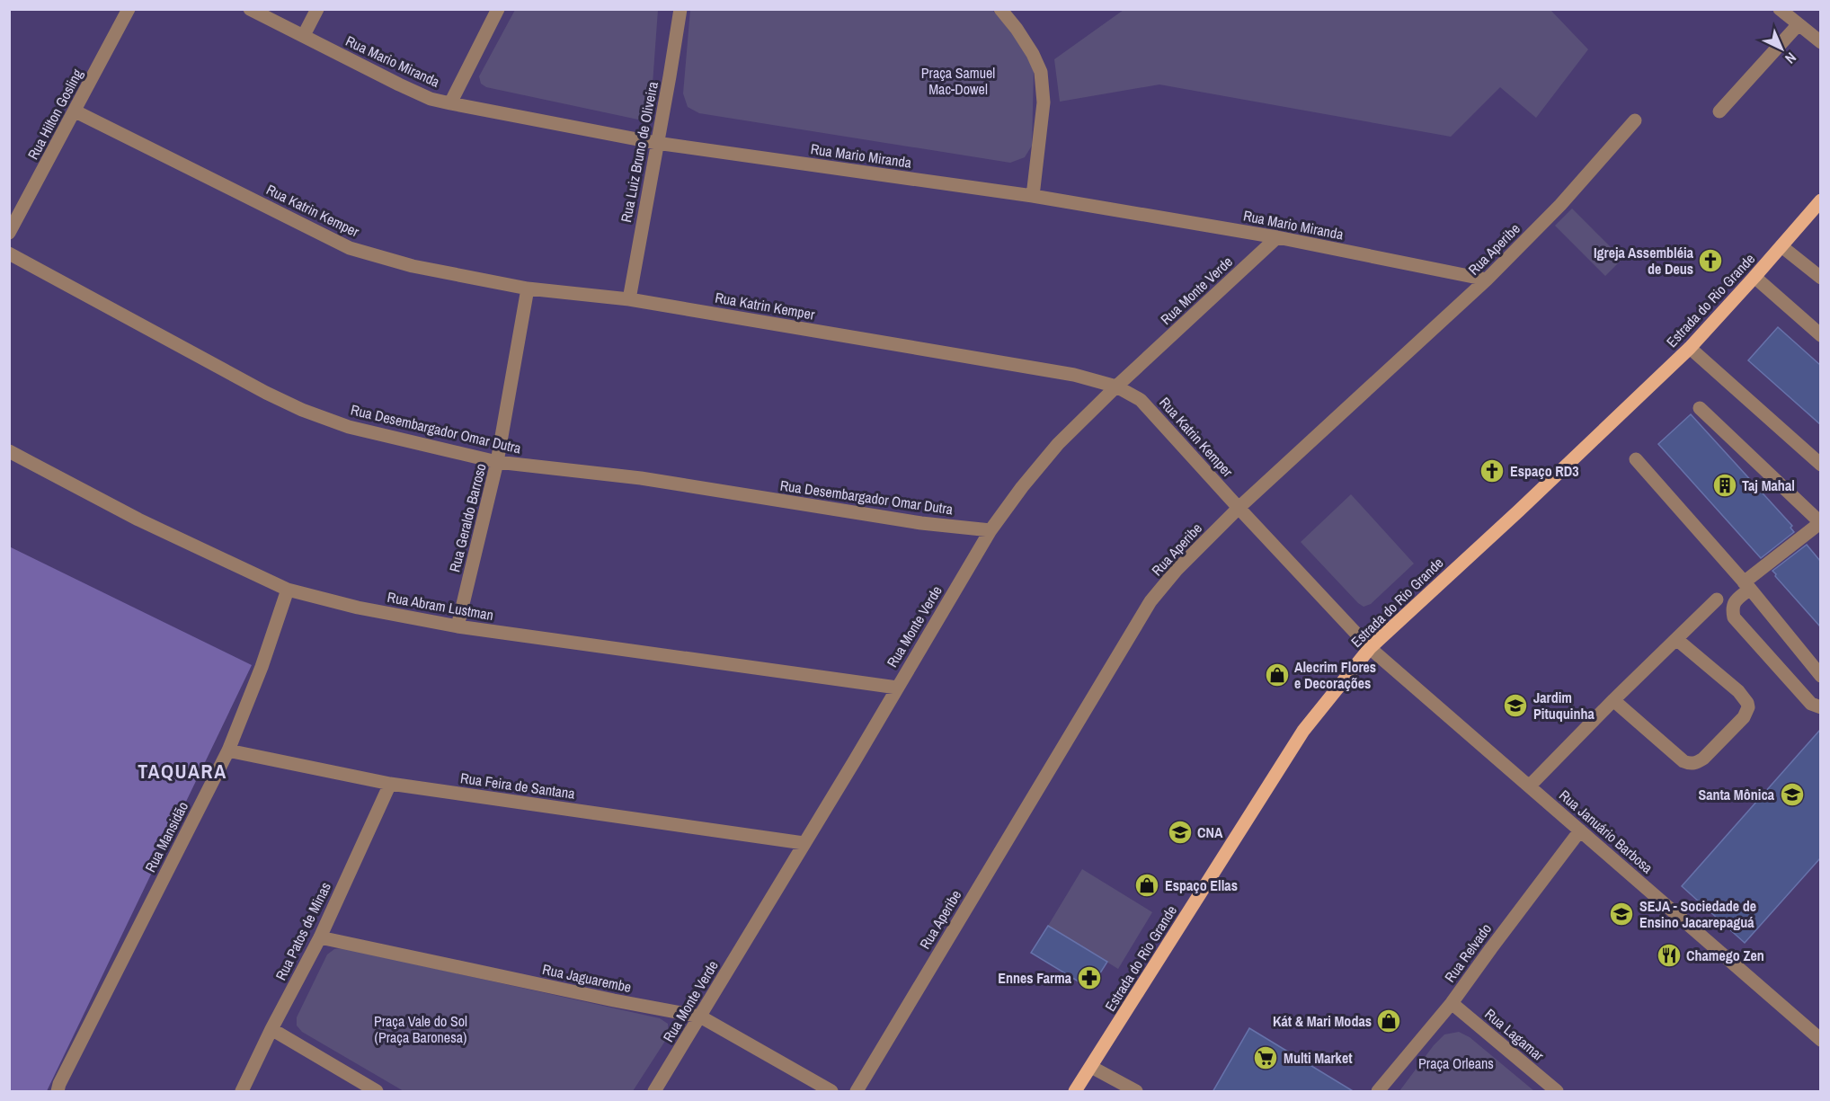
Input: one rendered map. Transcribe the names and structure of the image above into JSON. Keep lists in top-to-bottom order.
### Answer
{
  "streets": {
    "main road": ["Estrada do Rio Grande"],
    "street": [
      "Rua Mario Miranda",
      "Rua Hilton Gosling",
      "Rua Luiz Bruno de Oliveira",
      "Rua Katrin Kemper",
      "Rua Aperibe",
      "Rua Monte Verde",
      "Rua Desembargador Omar Dutra",
      "Rua Geraldo Barroso",
      "Rua Abram Lustman",
      "Rua Feira de Santana",
      "Rua Januário Barbosa",
      "Rua Mansidão",
      "Rua Patos de Minas",
      "Rua Relvado",
      "Rua Jaguarembe",
      "Rua Lagamar"
    ]
  },
  "crossings": [
    ["Rua Mario Miranda", "Rua Luiz Bruno de Oliveira"],
    ["Rua Mario Miranda", "Rua Aperibe"],
    ["Rua Mario Miranda", "Rua Monte Verde"],
    ["Rua Hilton Gosling", "Rua Katrin Kemper"],
    ["Rua Luiz Bruno de Oliveira", "Rua Katrin Kemper"],
    ["Rua Katrin Kemper", "Rua Aperibe"],
    ["Rua Katrin Kemper", "Rua Monte Verde"],
    ["Rua Katrin Kemper", "Estrada do Rio Grande"],
    ["Rua Katrin Kemper", "Rua Geraldo Barroso"],
    ["Rua Katrin Kemper", "Rua Januário Barbosa"],
    ["Rua Monte Verde", "Rua Desembargador Omar Dutra"],
    ["Rua Monte Verde", "Rua Abram Lustman"],
    ["Rua Monte Verde", "Rua Feira de Santana"],
    ["Rua Monte Verde", "Rua Jaguarembe"],
    ["Estrada do Rio Grande", "Rua Januário Barbosa"],
    ["Rua Desembargador Omar Dutra", "Rua Geraldo Barroso"],
    ["Rua Geraldo Barroso", "Rua Abram Lustman"],
    ["Rua Abram Lustman", "Rua Mansidão"],
    ["Rua Feira de Santana", "Rua Mansidão"],
    ["Rua Feira de Santana", "Rua Patos de Minas"],
    ["Rua Januário Barbosa", "Rua Relvado"],
    ["Rua Patos de Minas", "Rua Jaguarembe"],
    ["Rua Relvado", "Rua Lagamar"]
  ],
  "districts": ["TAQUARA"],
  "parks": ["Praça Samuel Mac-Dowel", "Praça Vale do Sol (Praça Baronesa)", "Praça Orleans"],
  "places": {
    "church": ["Igreja Assembléia de Deus", "Espaço RD3"],
    "building": ["Taj Mahal"],
    "shop": ["Alecrim Flores e Decorações", "Espaço Ellas", "Kát & Mari Modas"],
    "school or university": [
      "Jardim Pituquinha",
      "Santa Mônica",
      "CNA",
      "SEJA - Sociedade de Ensino Jacarepaguá"
    ],
    "restaurant": ["Chamego Zen"],
    "pharmacy": ["Ennes Farma"],
    "supermarket": ["Multi Market"]
  },
  "north": "bottom right"
}
